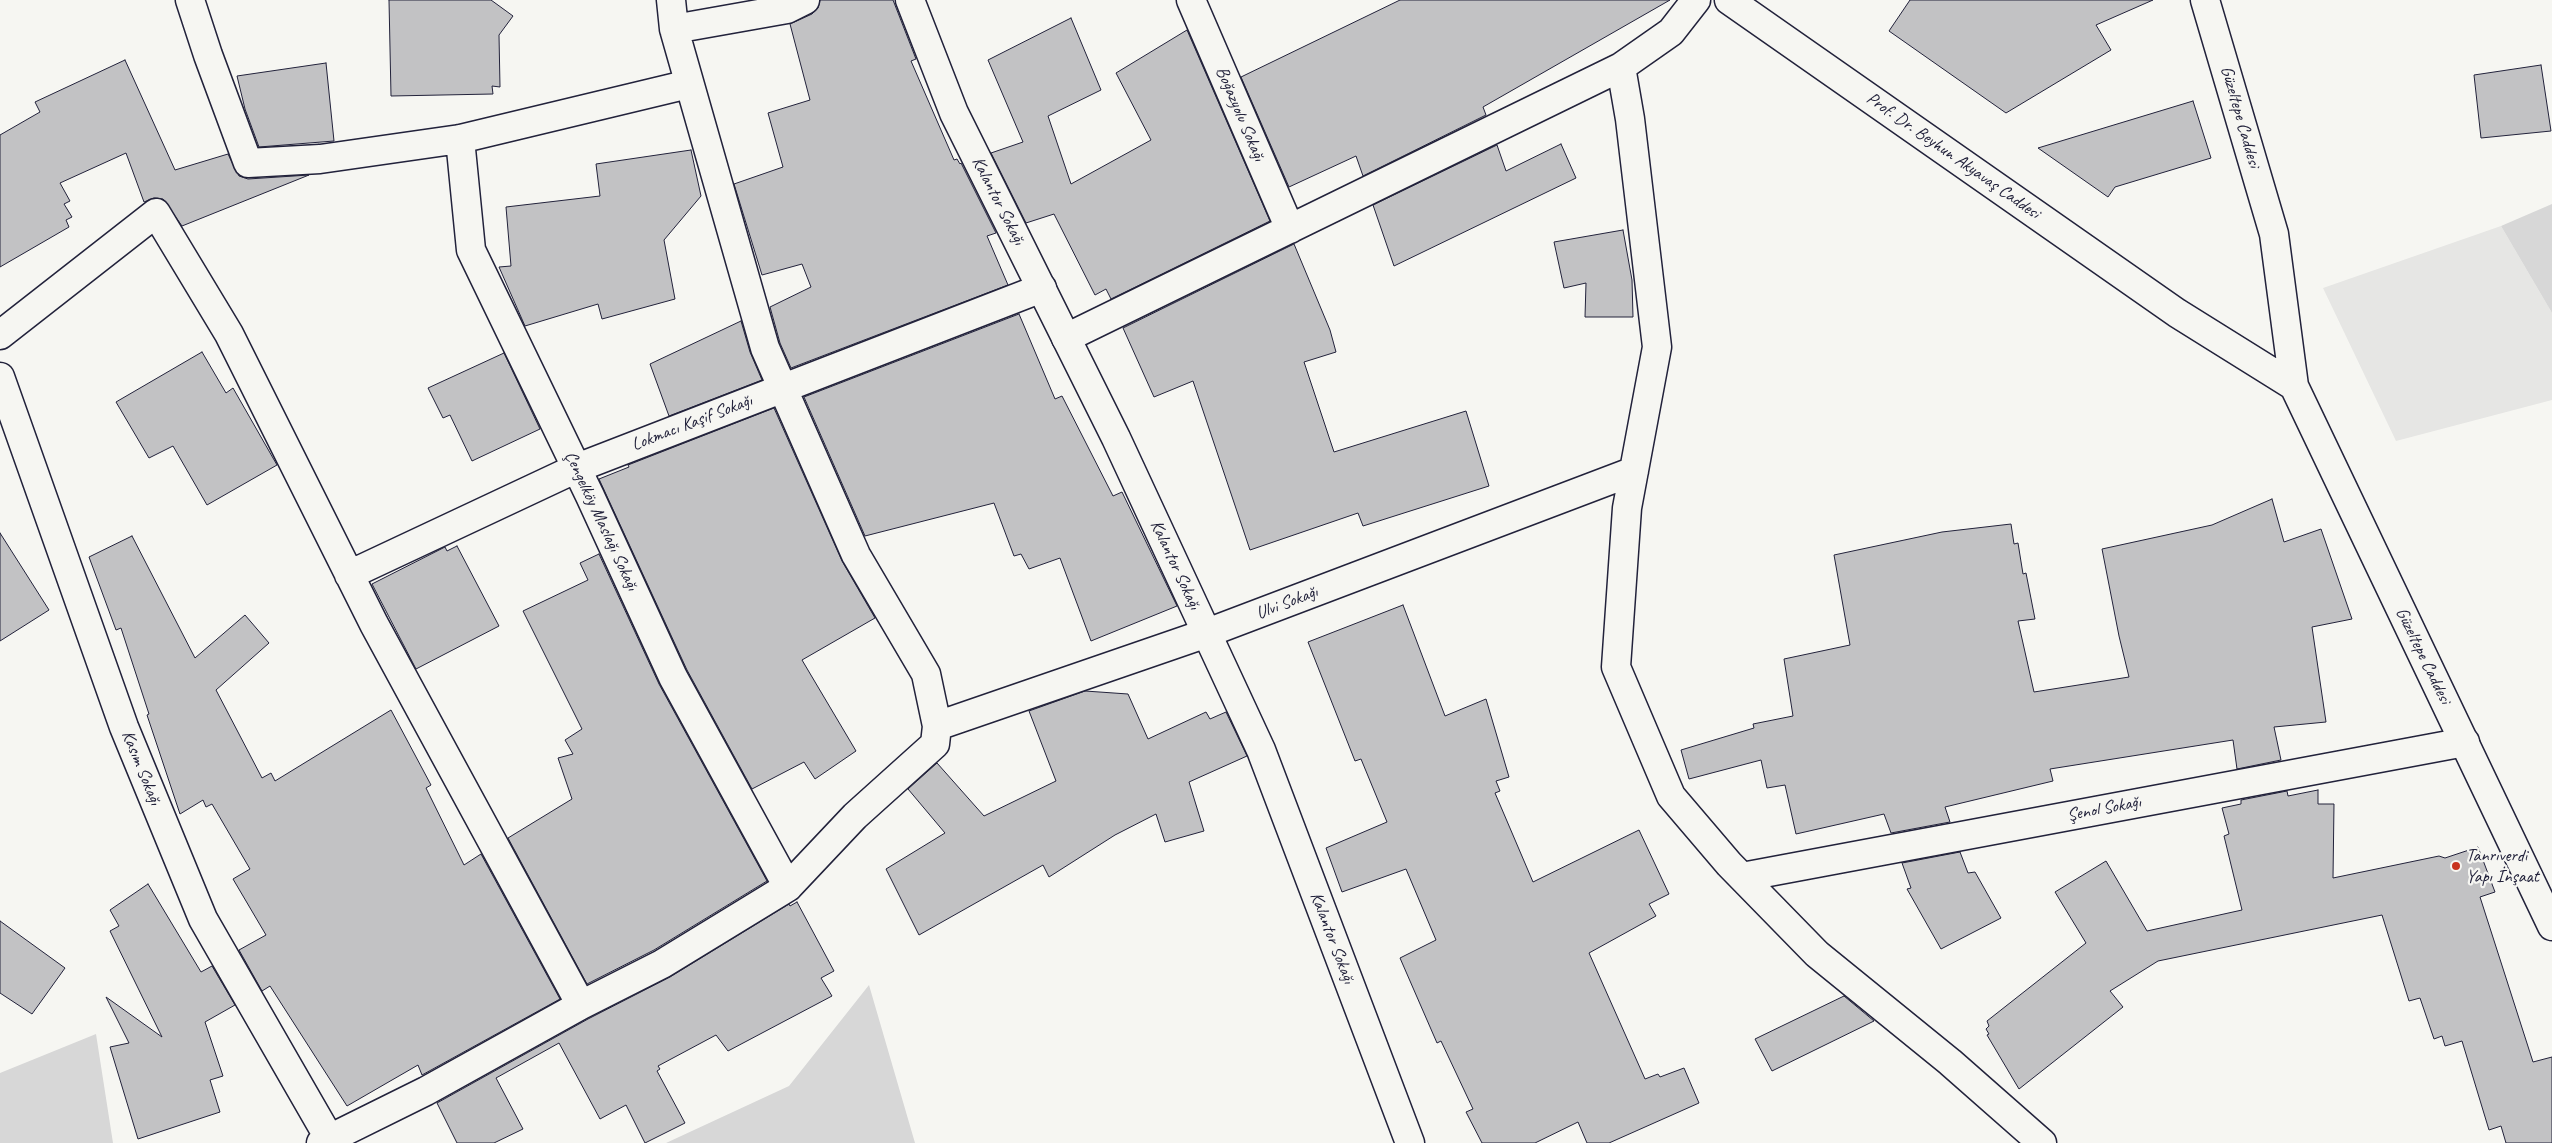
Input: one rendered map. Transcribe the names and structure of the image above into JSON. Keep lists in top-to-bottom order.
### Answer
{
  "streets": {
    "street": [
      "Boğazyolu Sokağı",
      "Güzeltepe Caddesi",
      "Prof. Dr. Beyhun Akyavaş Caddesi",
      "Kalantor Sokağı",
      "Lokmacı Kaşif Sokağı",
      "Çengelköy Maslağı Sokağı",
      "Ulvi Sokağı",
      "Kasım Sokağı",
      "Şenol Sokağı"
    ]
  },
  "crossings": [
    ["Güzeltepe Caddesi", "Prof. Dr. Beyhun Akyavaş Caddesi"],
    ["Güzeltepe Caddesi", "Şenol Sokağı"],
    ["Kalantor Sokağı", "Lokmacı Kaşif Sokağı"],
    ["Kalantor Sokağı", "Ulvi Sokağı"],
    ["Lokmacı Kaşif Sokağı", "Çengelköy Maslağı Sokağı"]
  ],
  "places": ["Tanrıverdi Yapı İnşaat"]
}
